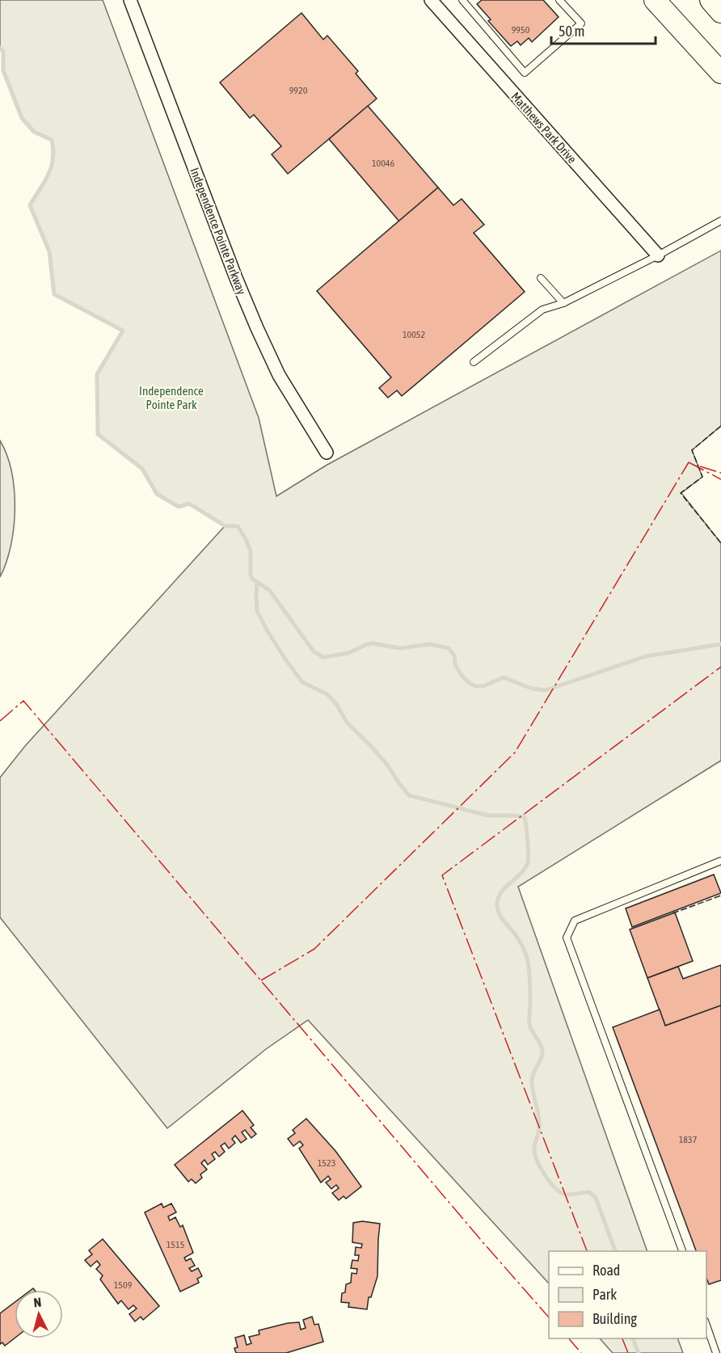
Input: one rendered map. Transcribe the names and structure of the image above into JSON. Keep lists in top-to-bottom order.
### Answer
{
  "streets": {
    "street": ["Matthews Park Drive", "Independence Pointe Parkway"]
  },
  "parks": ["Independence Pointe Park"],
  "house_numbers": [
    "9950",
    "9920",
    "10046",
    "10052",
    "1837",
    "1523",
    "1515",
    "1509"
  ],
  "legend": ["Road", "Park", "Building"],
  "scale_bar": "50 m",
  "north": "top"
}
